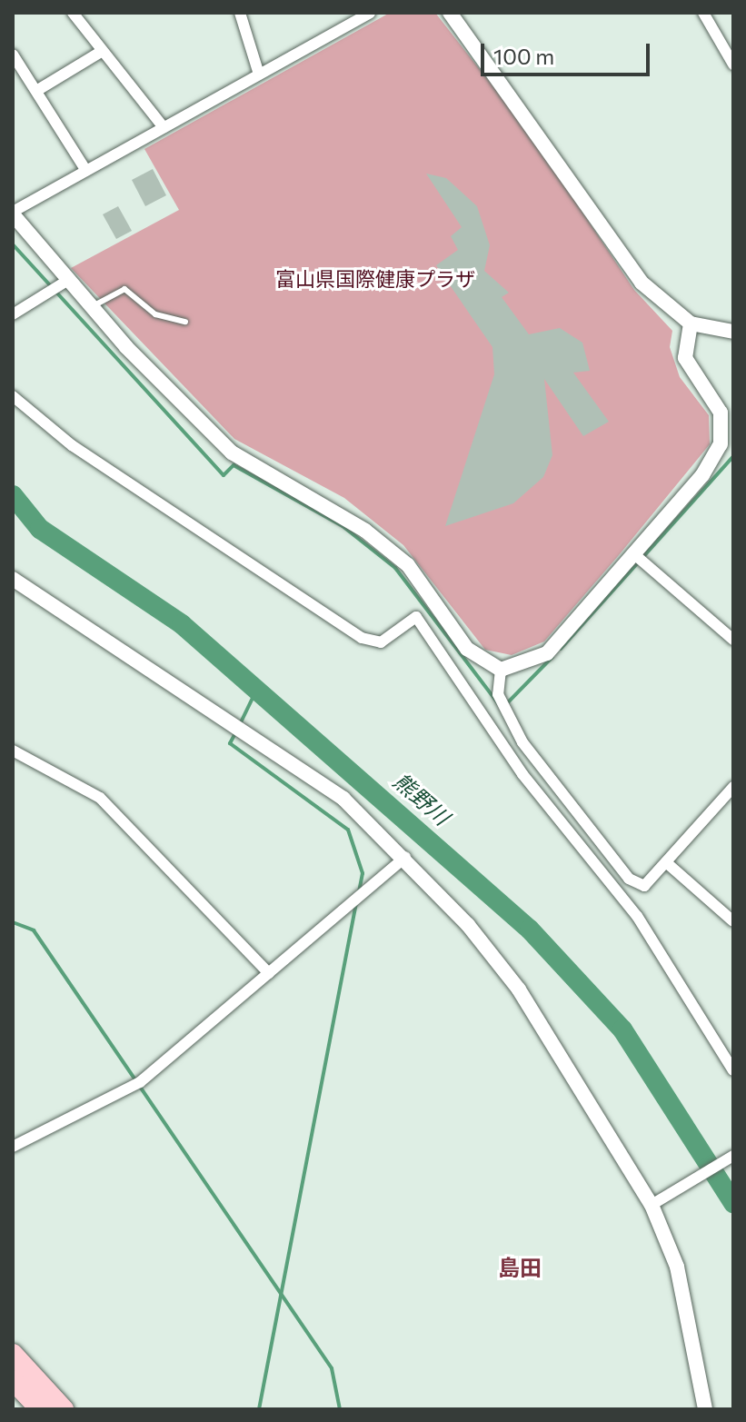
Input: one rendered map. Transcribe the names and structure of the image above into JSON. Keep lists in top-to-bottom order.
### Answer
{
  "districts": ["島田"],
  "water": ["熊野川"],
  "parks": ["富山県国際健康プラザ"],
  "scale_bar": "100 m"
}
